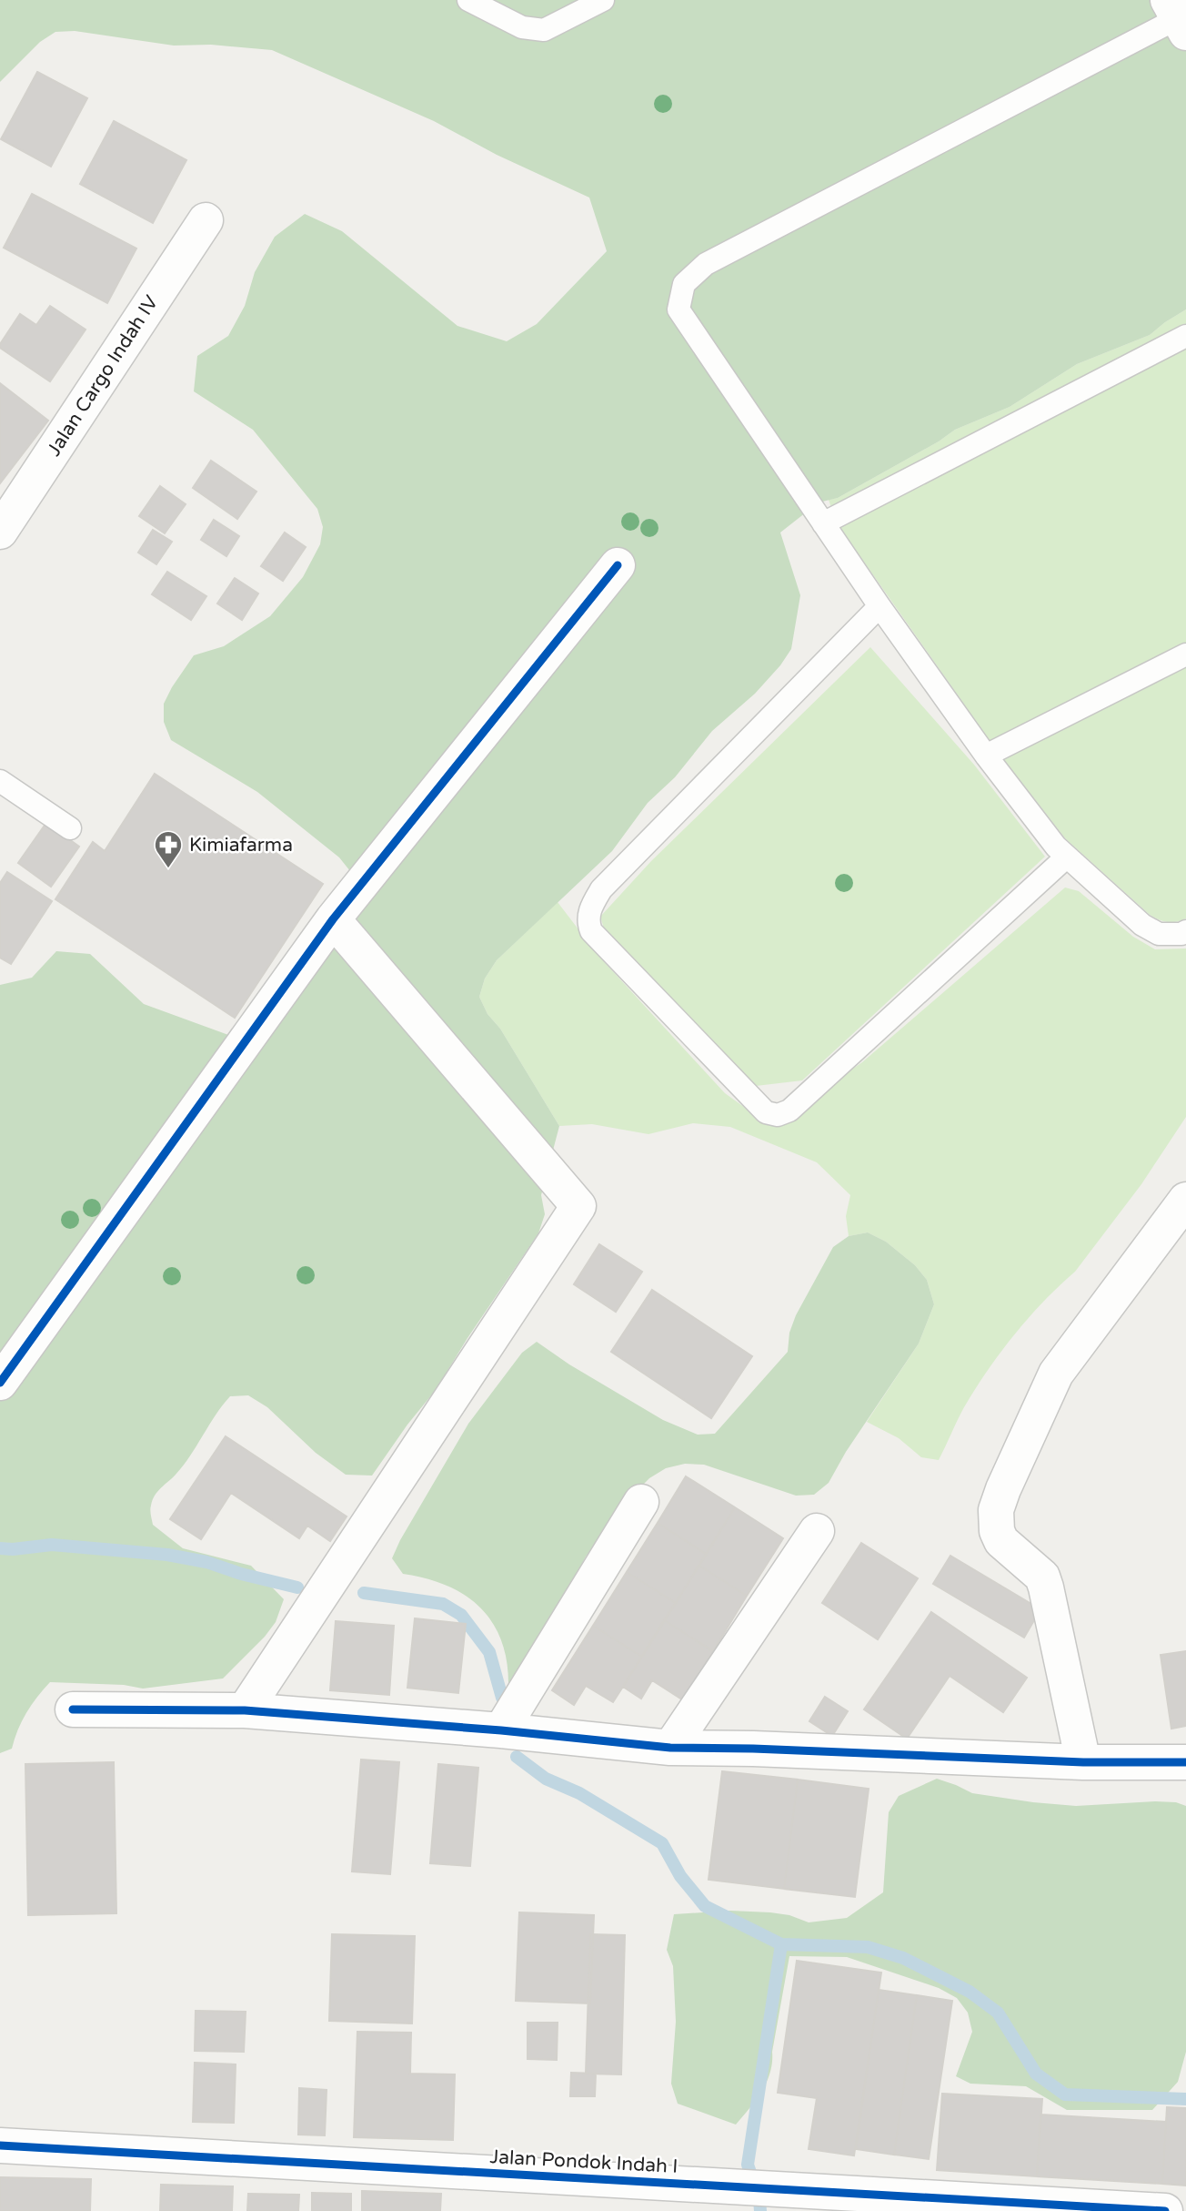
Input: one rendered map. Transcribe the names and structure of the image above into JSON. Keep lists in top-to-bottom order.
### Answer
{
  "streets": {
    "street": ["Jalan Cargo Indah IV", "Jalan Pondok Indah I"]
  },
  "places": {
    "pharmacy": ["Kimiafarma"]
  }
}
